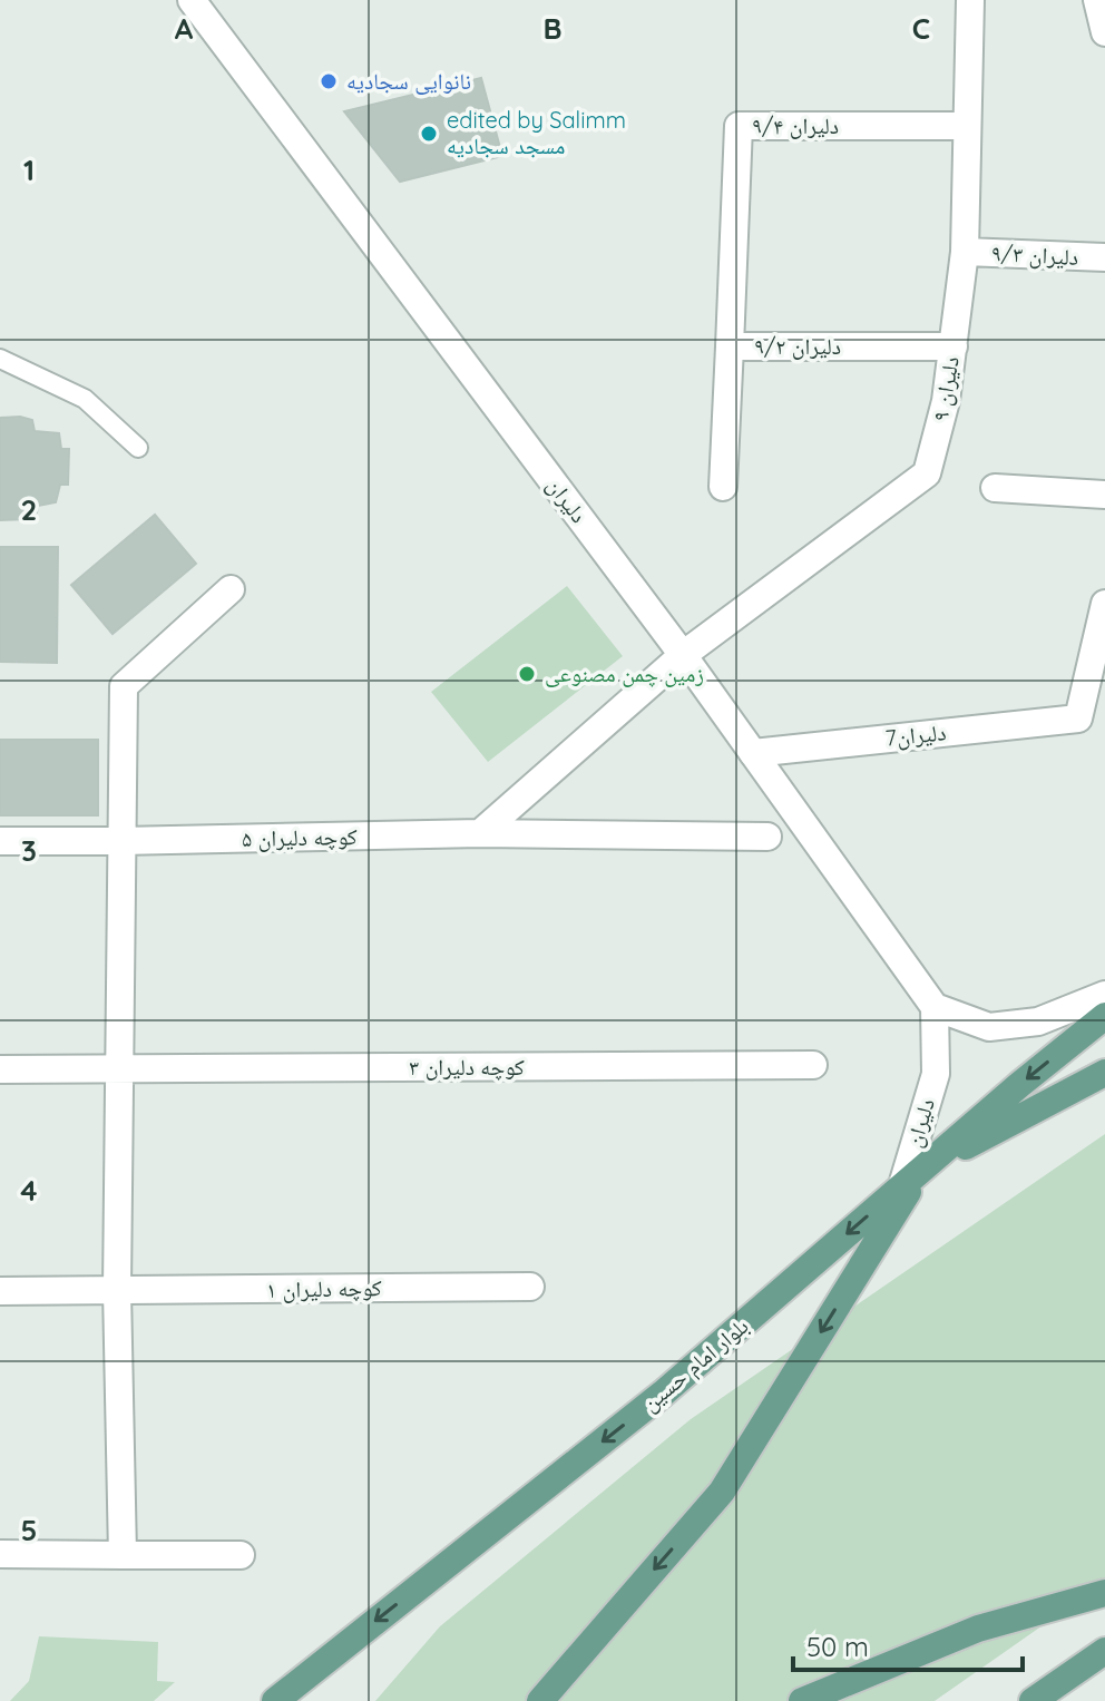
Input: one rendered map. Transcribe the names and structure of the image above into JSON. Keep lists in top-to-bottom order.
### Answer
{
  "streets": {
    "main road": ["بلوار امام حسین"],
    "street": [
      "دلیران ۹/۴",
      "دلیران ۹/۳",
      "دلیران ۹/۲",
      "دلیران ۹",
      "دلیران",
      "دلیران7",
      "کوچه دلیران ۵",
      "کوچه دلیران ۳",
      "کوچه دلیران ۱"
    ]
  },
  "crossings": [
    ["دلیران ۹/۴", "دلیران ۹/۲"],
    ["دلیران ۹/۴", "دلیران ۹"],
    ["دلیران ۹/۳", "دلیران ۹"],
    ["دلیران ۹/۲", "دلیران ۹"],
    ["دلیران ۹", "دلیران"],
    ["دلیران", "دلیران7"],
    ["دلیران", "بلوار امام حسین"]
  ],
  "places": ["نانوایی سجادیه", "edited by Salimm مسجد سجادیه", "زمین چمن مصنوعی"],
  "scale_bar": "50 m",
  "grid": {
    "columns": ["A", "B", "C"],
    "rows": [
      "1",
      "2",
      "3",
      "4",
      "5"
    ]
  }
}
